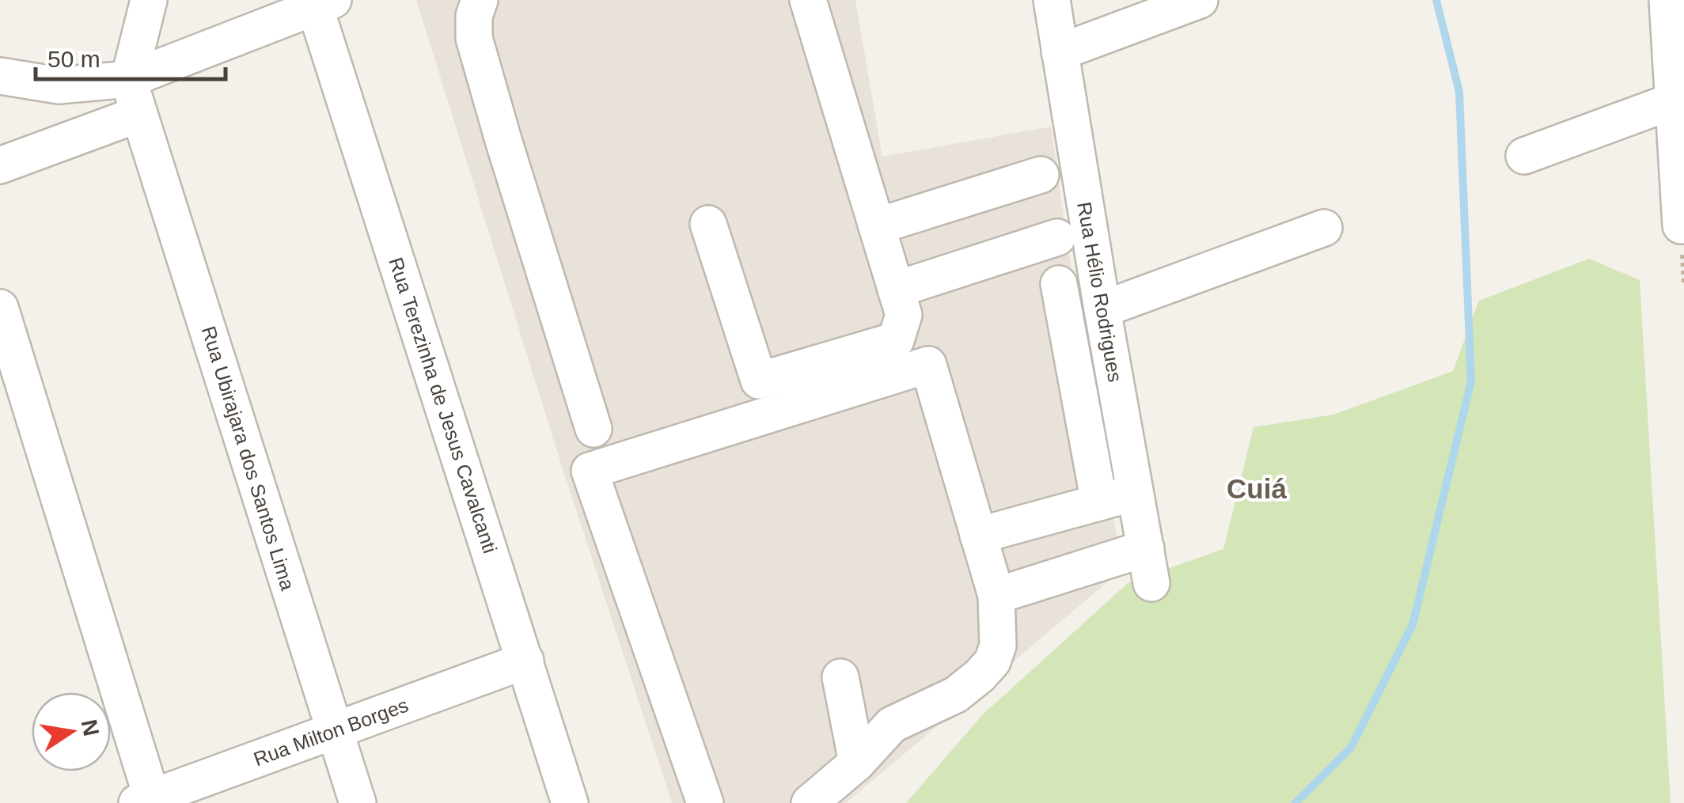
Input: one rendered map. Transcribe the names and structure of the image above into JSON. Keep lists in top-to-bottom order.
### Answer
{
  "streets": {
    "street": [
      "Rua Hélio Rodrigues",
      "Rua Terezinha de Jesus Cavalcanti",
      "Rua Ubirajara dos Santos Lima",
      "Rua Milton Borges"
    ]
  },
  "crossings": [
    ["Rua Terezinha de Jesus Cavalcanti", "Rua Milton Borges"],
    ["Rua Ubirajara dos Santos Lima", "Rua Milton Borges"]
  ],
  "districts": ["Cuiá"],
  "scale_bar": "50 m",
  "north": "right"
}
